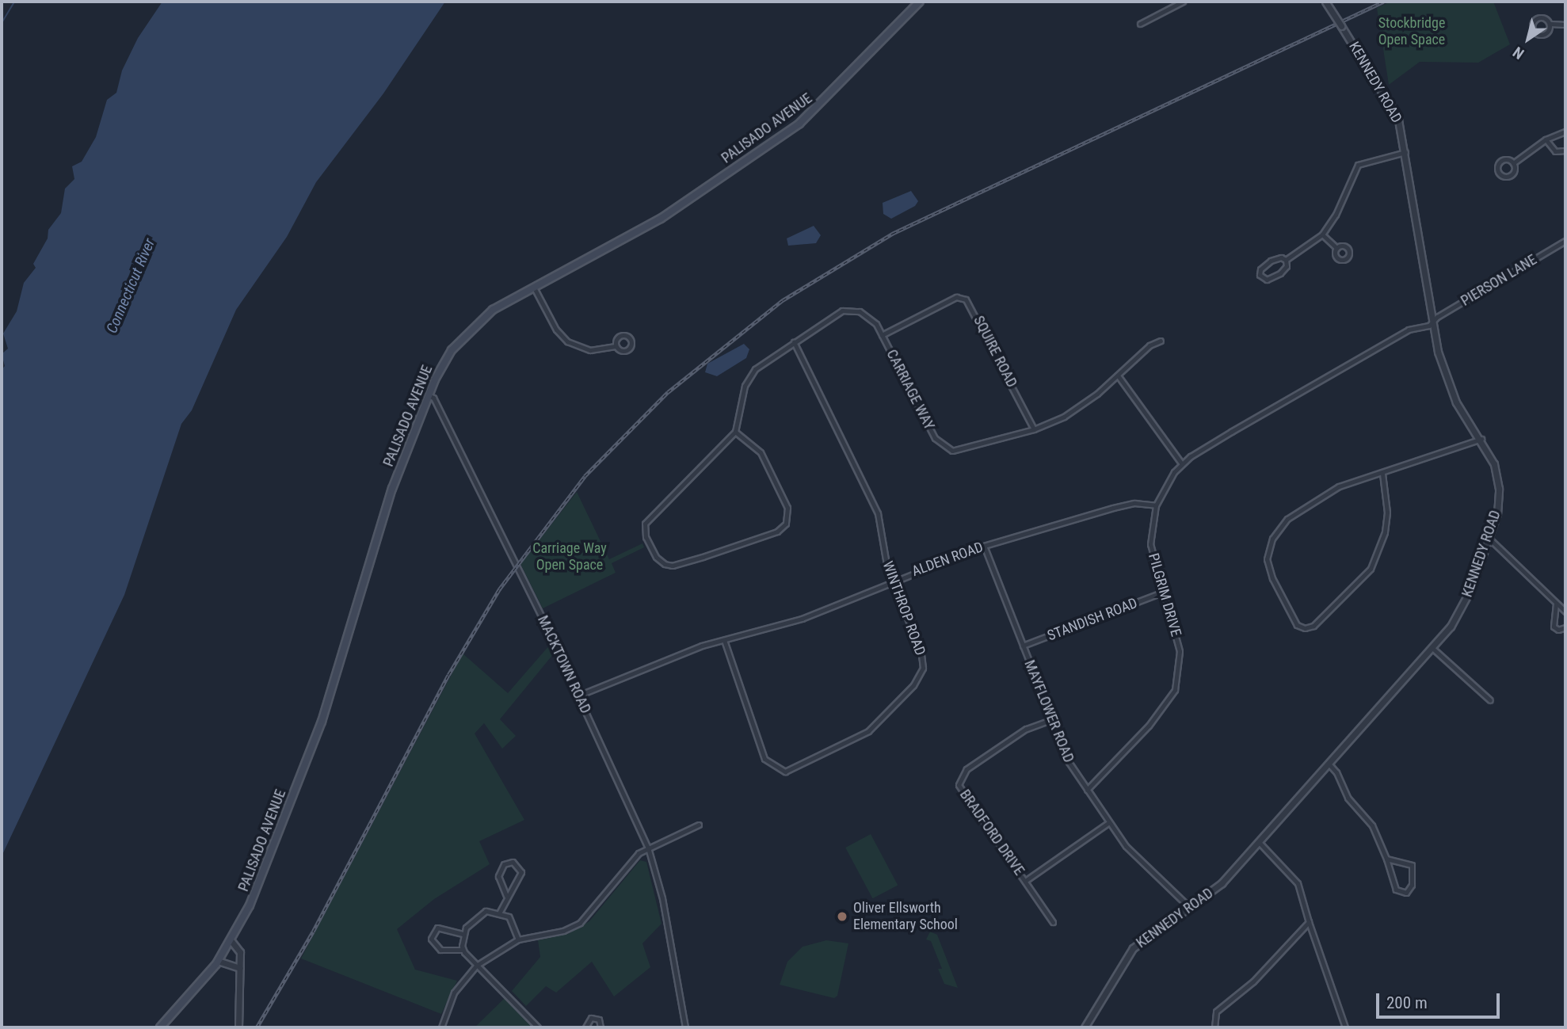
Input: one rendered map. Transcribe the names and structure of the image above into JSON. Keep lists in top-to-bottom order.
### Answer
{
  "streets": {
    "main road": ["PALISADO AVENUE"],
    "street": [
      "KENNEDY ROAD",
      "PIERSON LANE",
      "SQUIRE ROAD",
      "CARRIAGE WAY",
      "ALDEN ROAD",
      "PILGRIM DRIVE",
      "WINTHROP ROAD",
      "STANDISH ROAD",
      "MACKTOWN ROAD",
      "MAYFLOWER ROAD",
      "BRADFORD DRIVE"
    ]
  },
  "crossings": [
    ["KENNEDY ROAD", "PIERSON LANE"],
    ["KENNEDY ROAD", "PILGRIM DRIVE"],
    ["KENNEDY ROAD", "MAYFLOWER ROAD"],
    ["PALISADO AVENUE", "MACKTOWN ROAD"],
    ["PIERSON LANE", "PILGRIM DRIVE"],
    ["SQUIRE ROAD", "CARRIAGE WAY"],
    ["CARRIAGE WAY", "WINTHROP ROAD"],
    ["ALDEN ROAD", "PILGRIM DRIVE"],
    ["ALDEN ROAD", "WINTHROP ROAD"],
    ["ALDEN ROAD", "MACKTOWN ROAD"],
    ["ALDEN ROAD", "MAYFLOWER ROAD"],
    ["PILGRIM DRIVE", "STANDISH ROAD"],
    ["PILGRIM DRIVE", "MAYFLOWER ROAD"],
    ["STANDISH ROAD", "MAYFLOWER ROAD"],
    ["MAYFLOWER ROAD", "BRADFORD DRIVE"]
  ],
  "water": ["Connecticut River"],
  "parks": ["Stockbridge Open Space", "Carriage Way Open Space"],
  "places": ["Oliver Ellsworth Elementary School"],
  "scale_bar": "200 m",
  "north": "bottom left"
}
